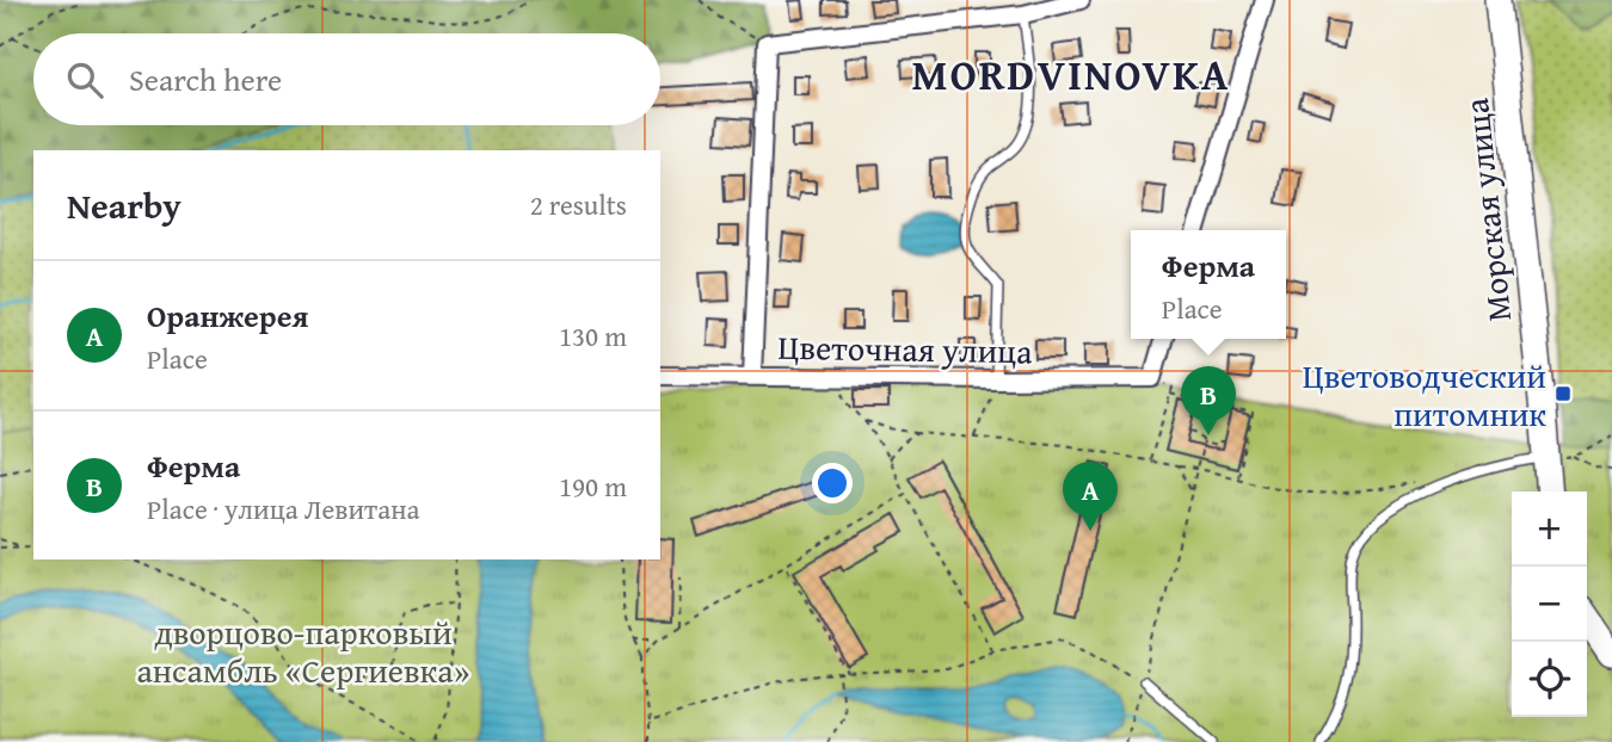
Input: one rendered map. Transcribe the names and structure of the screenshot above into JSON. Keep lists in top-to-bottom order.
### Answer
{
  "streets": {
    "main road": ["Морская улица"],
    "street": ["Цветочная улица"]
  },
  "districts": ["MORDVINOVKA"],
  "parks": ["дворцово-парковый ансамбль «Сергиевка»"],
  "places": {
    "transit": ["Цветоводческий питомник"]
  },
  "page": {
    "search": "Search here",
    "heading": ["Nearby", "2 results"],
    "popup": ["Ферма", "Place"],
    "list": [
      {
        "mark": "A",
        "name": "Оранжерея",
        "note": "Place",
        "value": "130 m"
      },
      {
        "mark": "B",
        "name": "Ферма",
        "note": "Place · улица Левитана",
        "value": "190 m"
      }
    ],
    "pins": ["B", "A"],
    "map_buttons": ["+", "−"]
  }
}
